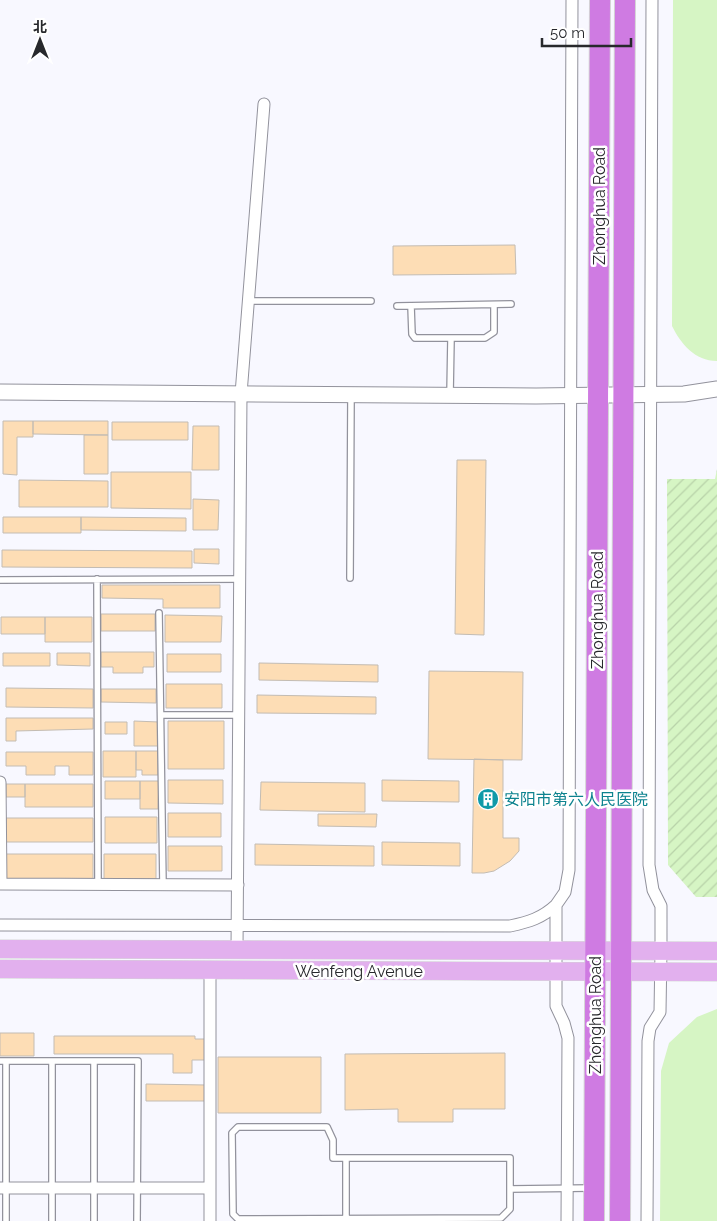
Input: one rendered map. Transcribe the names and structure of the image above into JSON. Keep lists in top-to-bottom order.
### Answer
{
  "streets": {
    "highway": ["Zhonghua Road"],
    "main road": ["Wenfeng Avenue"]
  },
  "crossings": [
    ["Zhonghua Road", "Wenfeng Avenue"]
  ],
  "places": {
    "building": ["安阳市第六人民医院"]
  },
  "scale_bar": "50 m",
  "north": "top"
}
